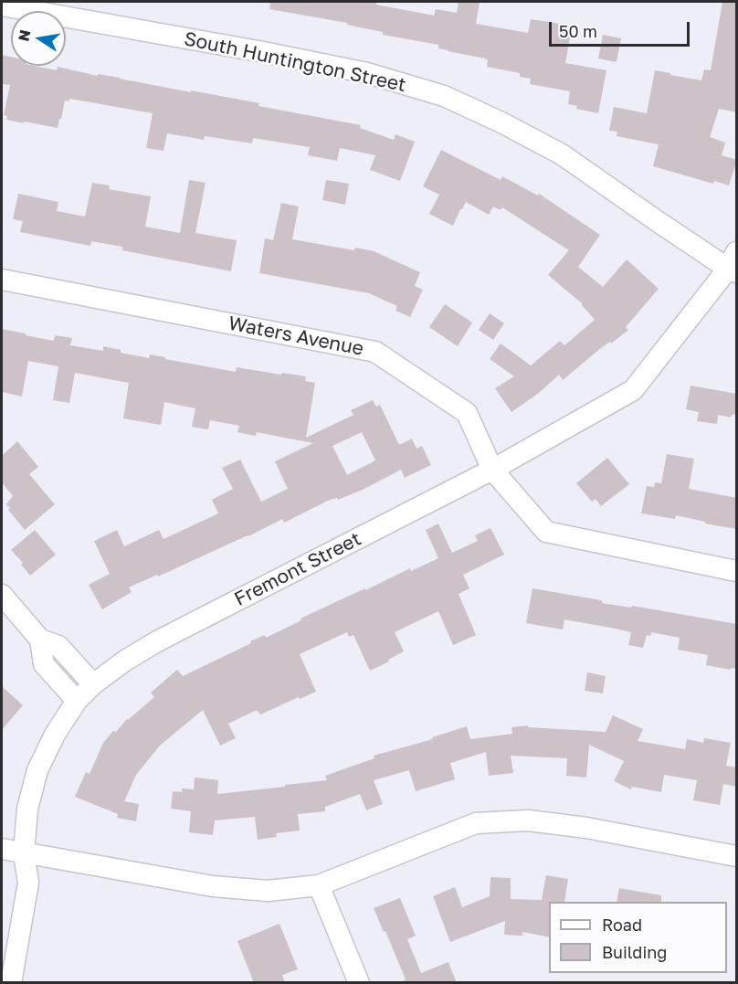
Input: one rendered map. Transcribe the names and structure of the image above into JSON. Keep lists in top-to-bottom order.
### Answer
{
  "streets": {
    "street": ["South Huntington Street", "Waters Avenue", "Fremont Street"]
  },
  "crossings": [
    ["South Huntington Street", "Fremont Street"],
    ["Waters Avenue", "Fremont Street"]
  ],
  "legend": ["Road", "Building"],
  "scale_bar": "50 m",
  "north": "left"
}
